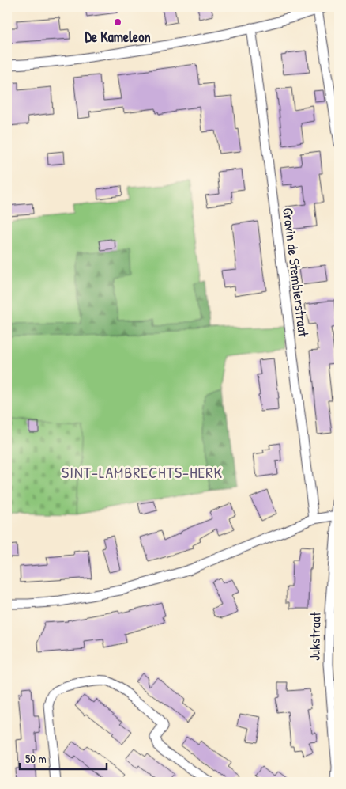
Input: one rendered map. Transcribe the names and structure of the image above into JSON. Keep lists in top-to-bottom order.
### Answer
{
  "streets": {
    "street": ["Gravin de Stembierstraat", "Jukstraat"]
  },
  "districts": ["SINT-LAMBRECHTS-HERK"],
  "places": ["De Kameleon"],
  "scale_bar": "50 m"
}
